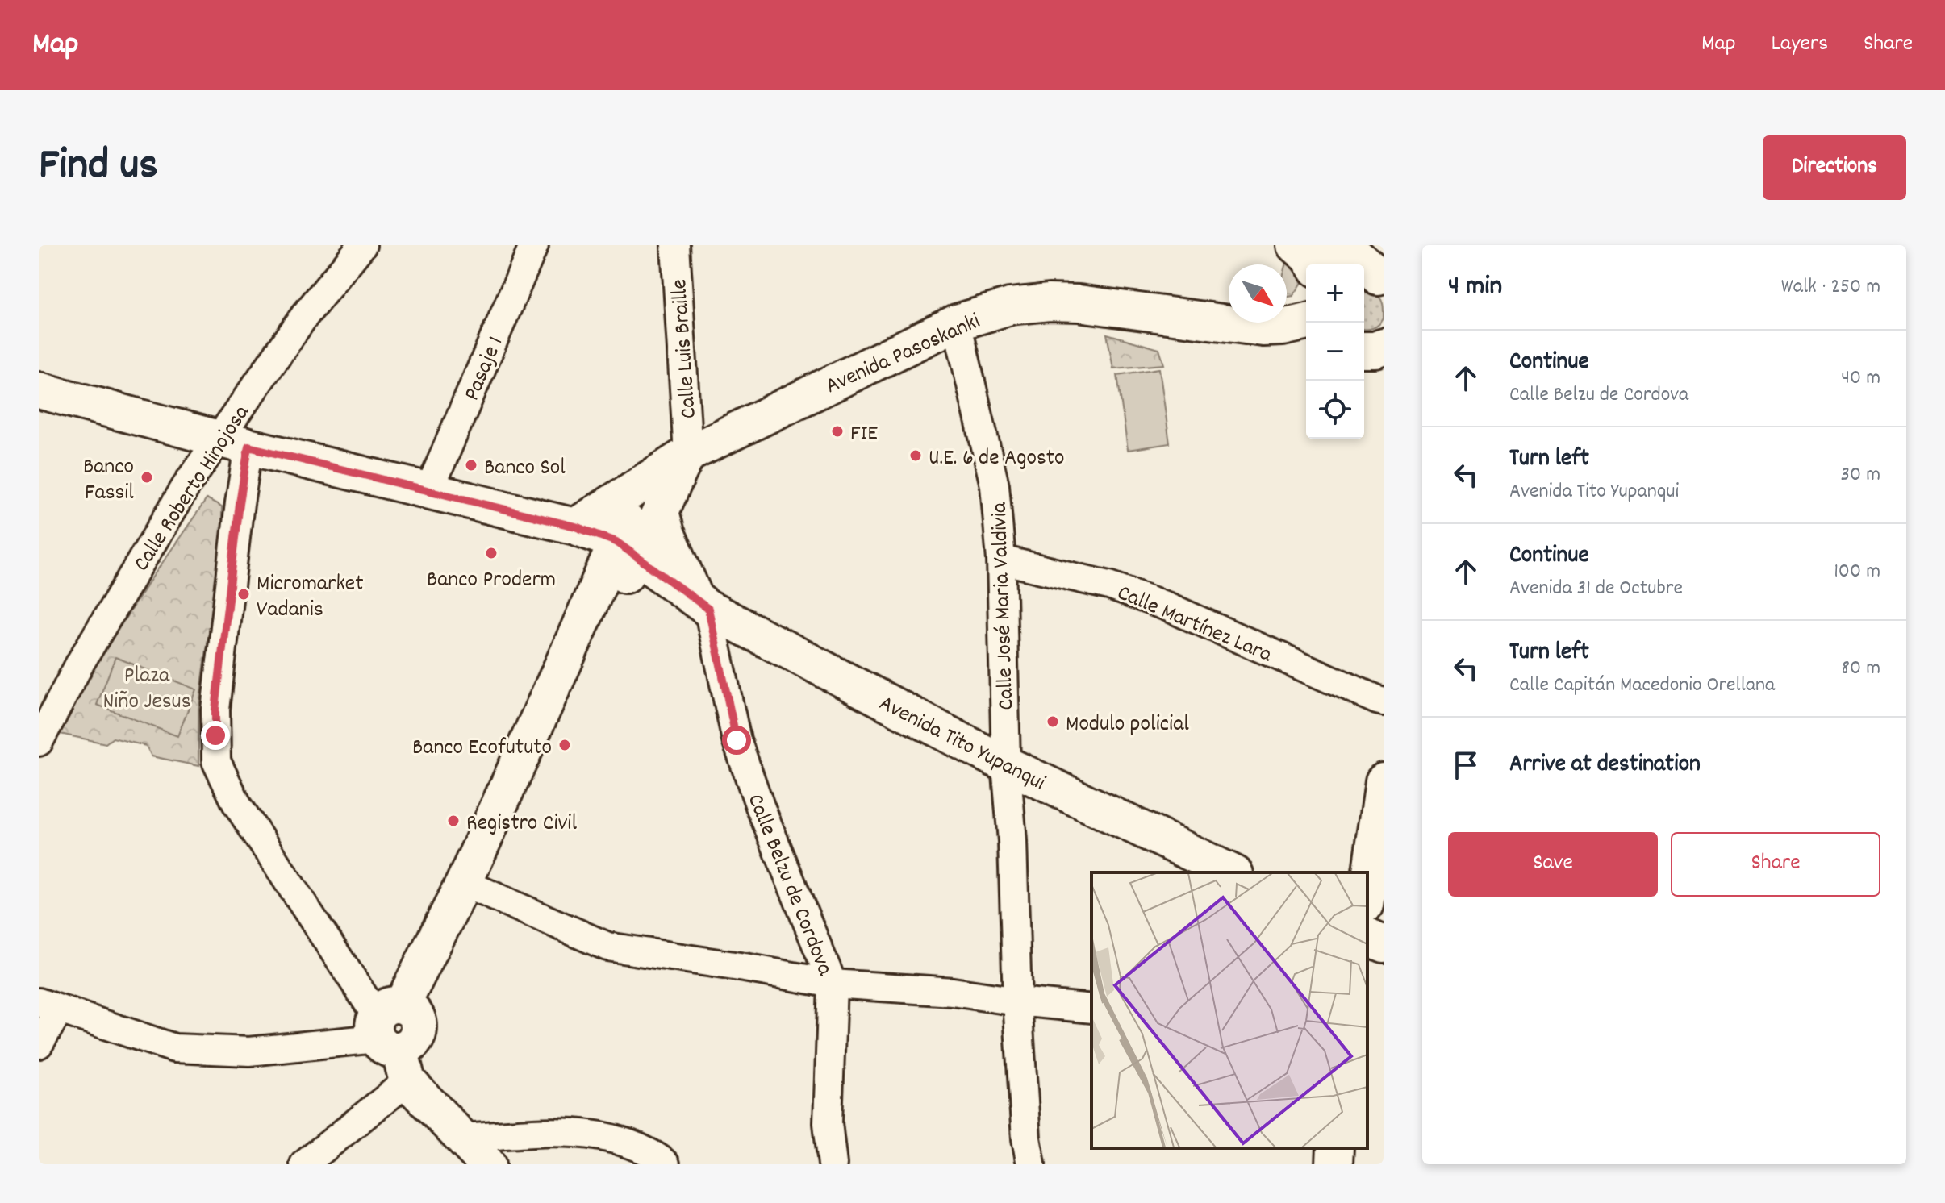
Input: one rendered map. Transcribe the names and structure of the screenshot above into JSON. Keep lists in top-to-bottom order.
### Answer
{
  "streets": {
    "main road": ["Avenida Pasoskanki", "Avenida Tito Yupanqui"],
    "street": [
      "Calle Luis Braille",
      "Pasaje 1",
      "Calle Roberto Hinojosa",
      "Calle José Maria Valdivia",
      "Calle Martínez Lara",
      "Calle Belzu de Cordova"
    ]
  },
  "crossings": [
    ["Calle Luis Braille", "Avenida Pasoskanki"],
    ["Avenida Pasoskanki", "Calle José Maria Valdivia"],
    ["Avenida Pasoskanki", "Avenida Tito Yupanqui"],
    ["Pasaje 1", "Avenida Tito Yupanqui"],
    ["Calle Roberto Hinojosa", "Avenida Tito Yupanqui"],
    ["Calle José Maria Valdivia", "Calle Martínez Lara"],
    ["Calle José Maria Valdivia", "Avenida Tito Yupanqui"],
    ["Avenida Tito Yupanqui", "Calle Belzu de Cordova"]
  ],
  "parks": ["Plaza Niño Jesus"],
  "places": [
    "FIE",
    "U.E. 6 de Agosto",
    "Banco Sol",
    "Banco Fassil",
    "Banco Proderm",
    "Micromarket Vadanis",
    "Modulo policial",
    "Banco Ecofututo",
    "Registro Civil"
  ],
  "north": "bottom right",
  "page": {
    "header": "Map",
    "nav": ["Map", "Layers", "Share"],
    "title": "Find us",
    "buttons": [
      "Directions",
      ["Save", "Share"]
    ],
    "heading": ["4 min", "Walk · 250 m"],
    "map_buttons": ["+", "−"],
    "list": [
      ["Continue", "Calle Belzu de Cordova", "40 m"],
      ["Turn left", "Avenida Tito Yupanqui", "30 m"],
      ["Continue", "Avenida 31 de Octubre", "100 m"],
      ["Turn left", "Calle Capitán Macedonio Orellana", "80 m"],
      "Arrive at destination"
    ]
  }
}
